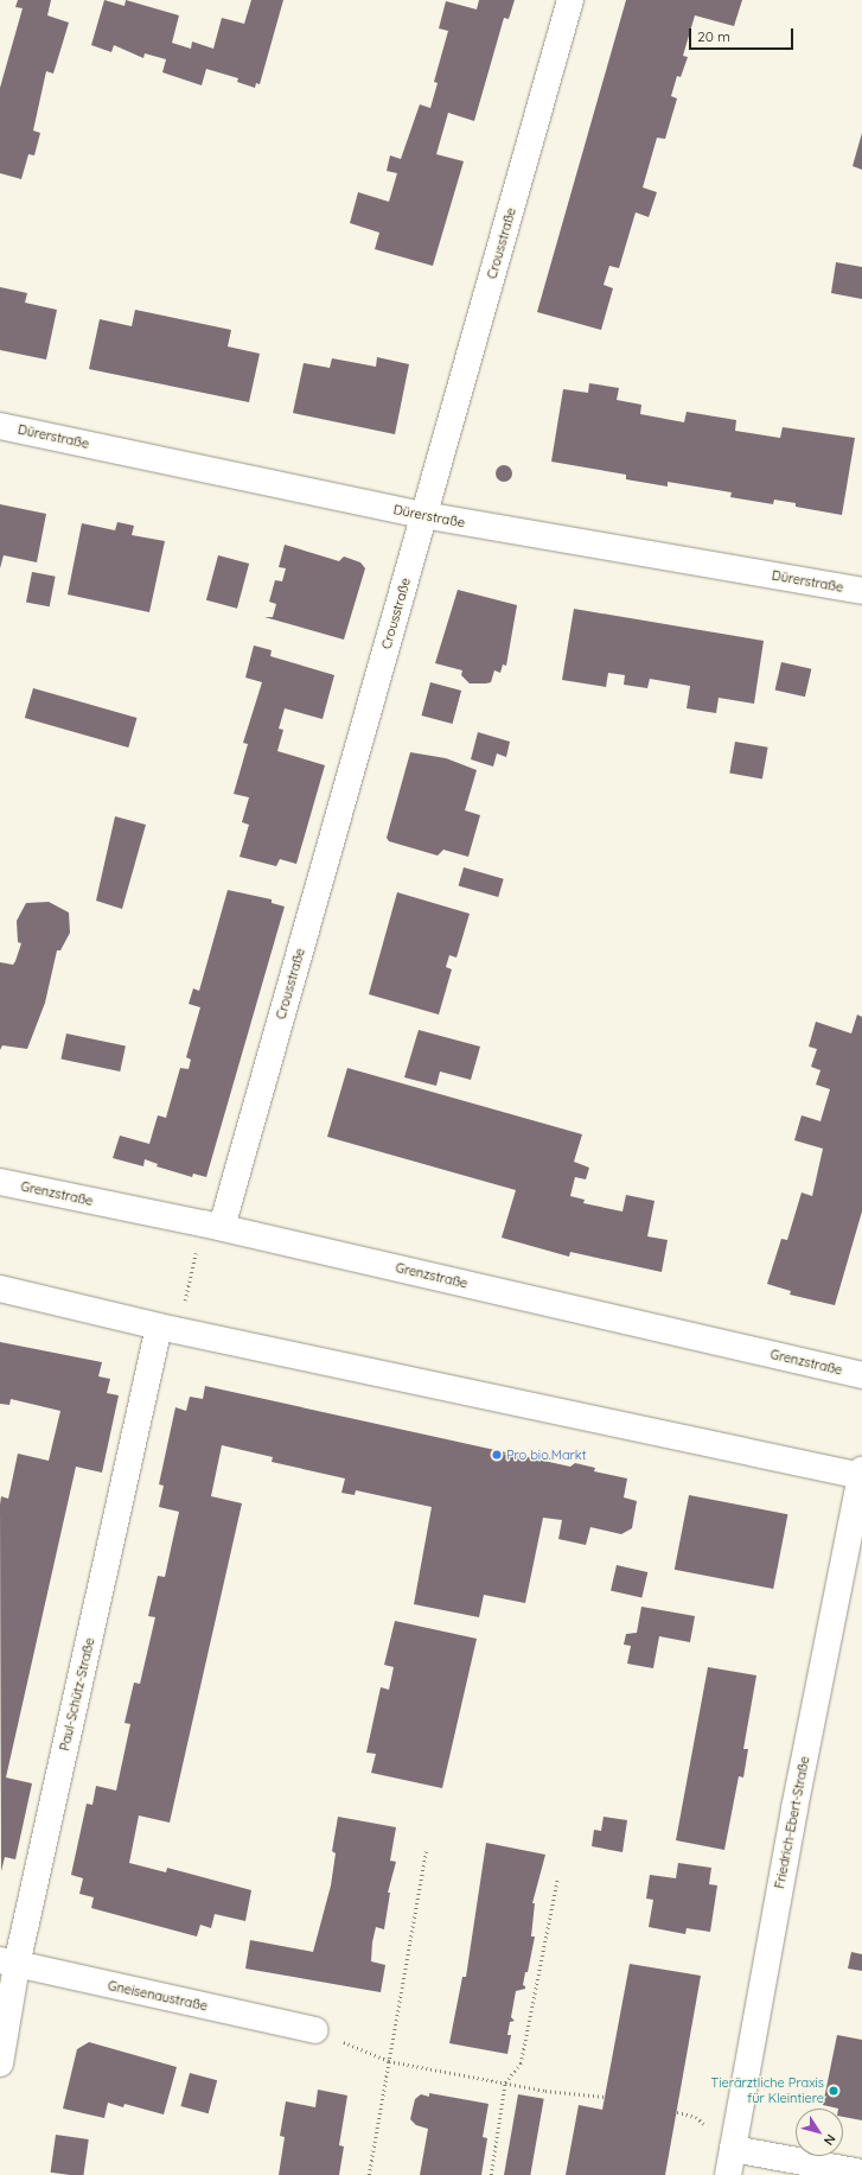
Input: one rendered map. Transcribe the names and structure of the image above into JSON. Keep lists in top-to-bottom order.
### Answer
{
  "streets": {
    "street": [
      "Crousstraße",
      "Dürerstraße",
      "Grenzstraße",
      "Paul-Schütz-Straße",
      "Friedrich-Ebert-Straße",
      "Gneisenaustraße"
    ]
  },
  "crossings": [
    ["Crousstraße", "Dürerstraße"],
    ["Crousstraße", "Grenzstraße"],
    ["Paul-Schütz-Straße", "Gneisenaustraße"]
  ],
  "places": ["Pro bio.Markt", "Tierärztliche Praxis für Kleintiere"],
  "scale_bar": "20 m",
  "north": "bottom right"
}
